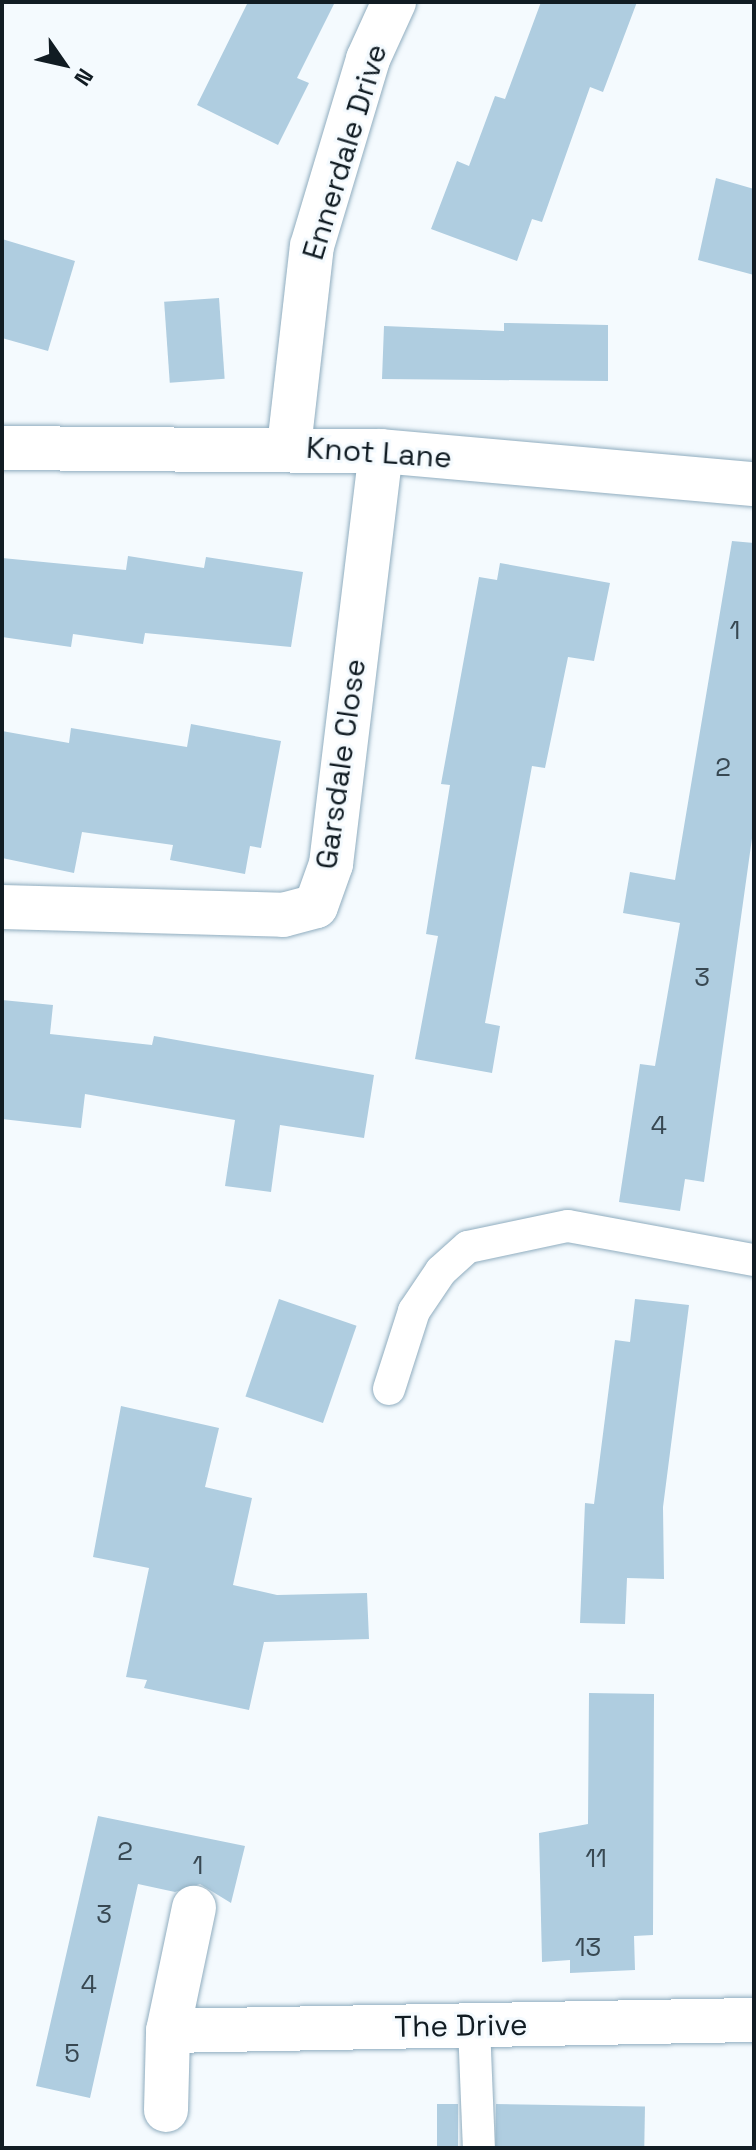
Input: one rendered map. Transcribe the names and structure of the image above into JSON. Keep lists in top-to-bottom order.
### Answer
{
  "streets": {
    "street": [
      "Ennerdale Drive",
      "Knot Lane",
      "Garsdale Close",
      "The Drive"
    ]
  },
  "crossings": [
    ["Ennerdale Drive", "Knot Lane"],
    ["Knot Lane", "Garsdale Close"]
  ],
  "house_numbers": [
    "1",
    "2",
    "3",
    "4",
    "2",
    "11",
    "1",
    "3",
    "13",
    "4",
    "5"
  ],
  "north": "bottom right"
}
